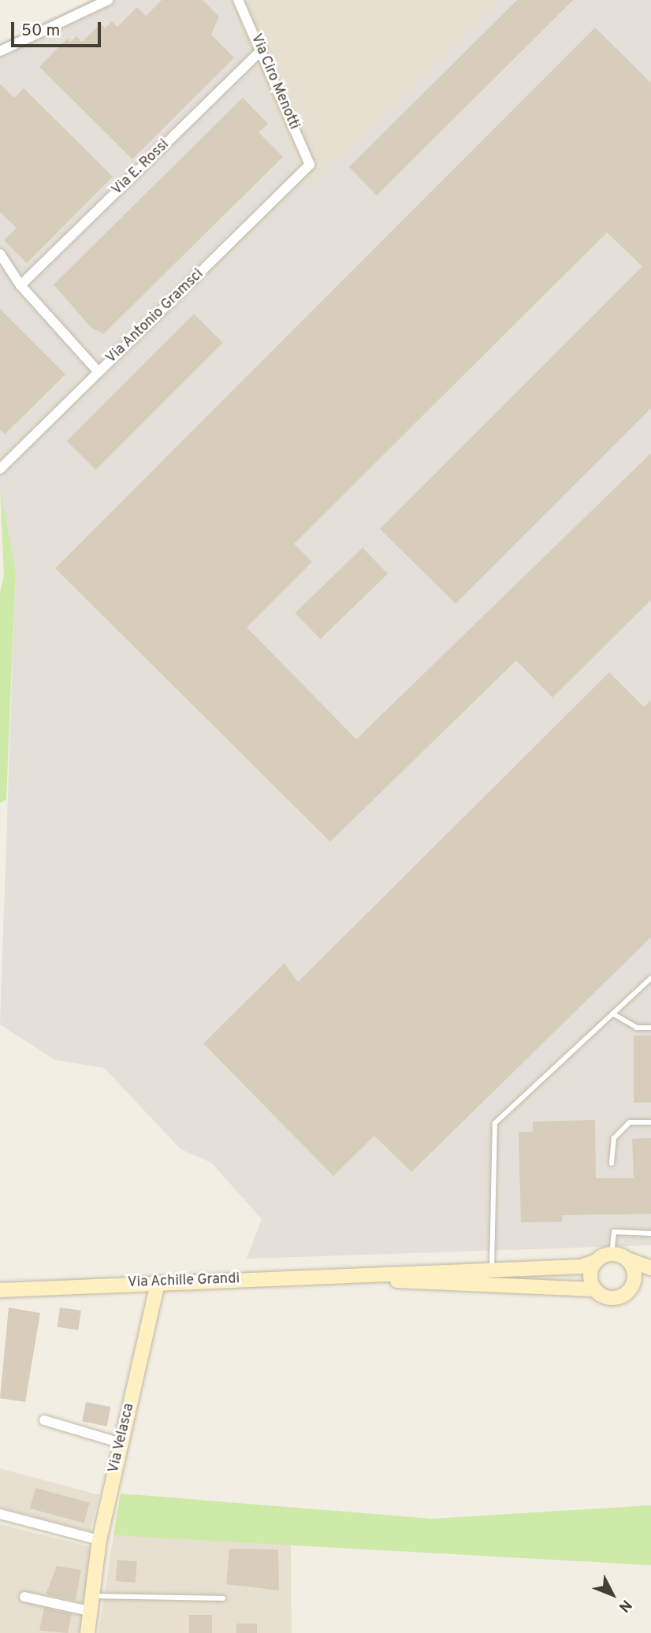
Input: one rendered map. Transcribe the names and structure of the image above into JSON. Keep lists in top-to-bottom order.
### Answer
{
  "streets": {
    "street": [
      "Via Ciro Menotti",
      "Via E. Rossi",
      "Via Antonio Gramsci",
      "Via Achille Grandi",
      "Via Velasca"
    ]
  },
  "crossings": [
    ["Via Ciro Menotti", "Via E. Rossi"],
    ["Via Ciro Menotti", "Via Antonio Gramsci"],
    ["Via Achille Grandi", "Via Velasca"]
  ],
  "scale_bar": "50 m",
  "north": "bottom right"
}
